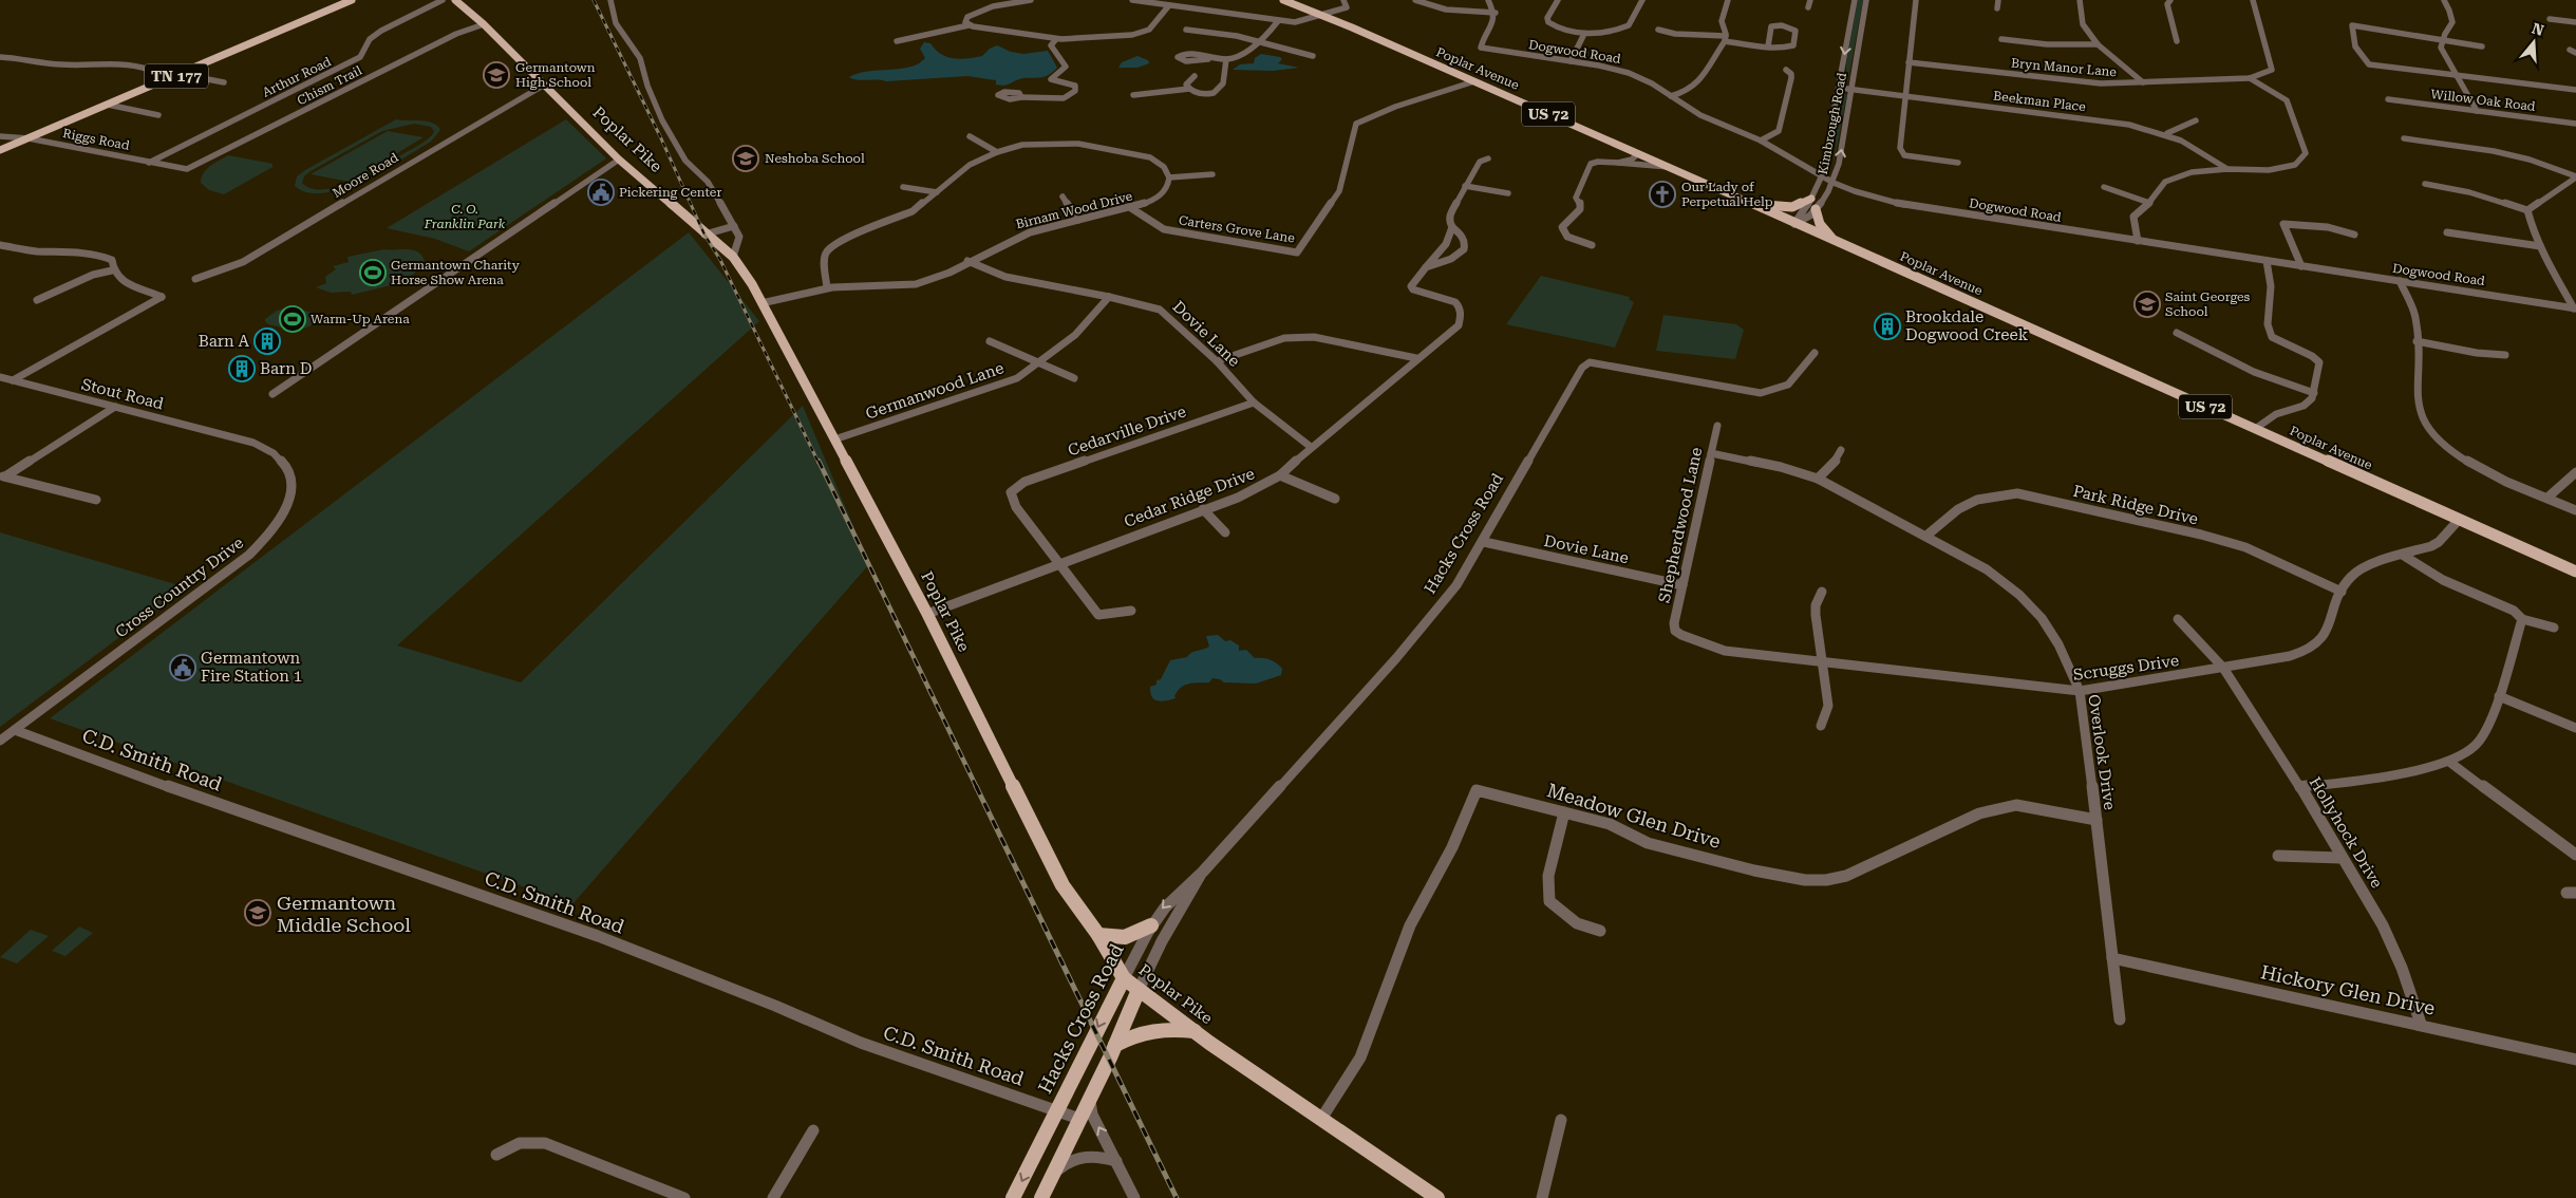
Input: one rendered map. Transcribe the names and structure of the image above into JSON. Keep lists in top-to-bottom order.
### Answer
{
  "streets": {
    "main road": [
      "Poplar Avenue",
      "TN 177",
      "US 72",
      "Poplar Pike",
      "Hacks Cross Road"
    ],
    "street": [
      "Dogwood Road",
      "Bryn Manor Lane",
      "Arthur Road",
      "Chism Trail",
      "Willow Oak Road",
      "Beekman Place",
      "Kimbrough Road",
      "Riggs Road",
      "Moore Road",
      "Birnam Wood Drive",
      "Carters Grove Lane",
      "Dovie Lane",
      "Germanwood Lane",
      "Stout Road",
      "Cedarville Drive",
      "Cedar Ridge Drive",
      "Park Ridge Drive",
      "Shepherdwood Lane",
      "Cross Country Drive",
      "Scruggs Drive",
      "Overlook Drive",
      "C.D. Smith Road",
      "Meadow Glen Drive",
      "Hollyhock Drive",
      "Hickory Glen Drive"
    ]
  },
  "crossings": [
    ["Dogwood Road", "Kimbrough Road"],
    ["Poplar Avenue", "Kimbrough Road"],
    ["Poplar Avenue", "Carters Grove Lane"],
    ["Poplar Avenue", "Scruggs Drive"],
    ["TN 177", "Riggs Road"],
    ["Arthur Road", "Riggs Road"],
    ["Chism Trail", "Riggs Road"],
    ["Chism Trail", "Poplar Pike"],
    ["Beekman Place", "Kimbrough Road"],
    ["Poplar Pike", "Moore Road"],
    ["Poplar Pike", "Birnam Wood Drive"],
    ["Poplar Pike", "Germanwood Lane"],
    ["Poplar Pike", "Cedar Ridge Drive"],
    ["Poplar Pike", "Hacks Cross Road"],
    ["Poplar Pike", "Meadow Glen Drive"],
    ["Birnam Wood Drive", "Carters Grove Lane"],
    ["Birnam Wood Drive", "Dovie Lane"],
    ["Dovie Lane", "Germanwood Lane"],
    ["Dovie Lane", "Cedarville Drive"],
    ["Dovie Lane", "Cedar Ridge Drive"],
    ["Dovie Lane", "Shepherdwood Lane"],
    ["Dovie Lane", "Hacks Cross Road"],
    ["Stout Road", "Cross Country Drive"],
    ["Cedarville Drive", "Cedar Ridge Drive"],
    ["Park Ridge Drive", "Scruggs Drive"],
    ["Park Ridge Drive", "Overlook Drive"],
    ["Shepherdwood Lane", "Scruggs Drive"],
    ["Shepherdwood Lane", "Overlook Drive"],
    ["Hacks Cross Road", "C.D. Smith Road"],
    ["Cross Country Drive", "C.D. Smith Road"],
    ["Scruggs Drive", "Overlook Drive"],
    ["Scruggs Drive", "Hollyhock Drive"],
    ["Overlook Drive", "Meadow Glen Drive"],
    ["Overlook Drive", "Hickory Glen Drive"],
    ["Hollyhock Drive", "Hickory Glen Drive"]
  ],
  "parks": ["C. O. Franklin Park"],
  "places": {
    "school or university": [
      "Germantown High School",
      "Neshoba School",
      "Saint Georges School",
      "Germantown Middle School"
    ],
    "public building": ["Pickering Center", "Germantown Fire Station 1"],
    "church": ["Our Lady of Perpetual Help"],
    "sports": ["Germantown Charity Horse Show Arena", "Warm-Up Arena"],
    "building": ["Brookdale Dogwood Creek", "Barn A", "Barn D"]
  },
  "north": "top"
}
